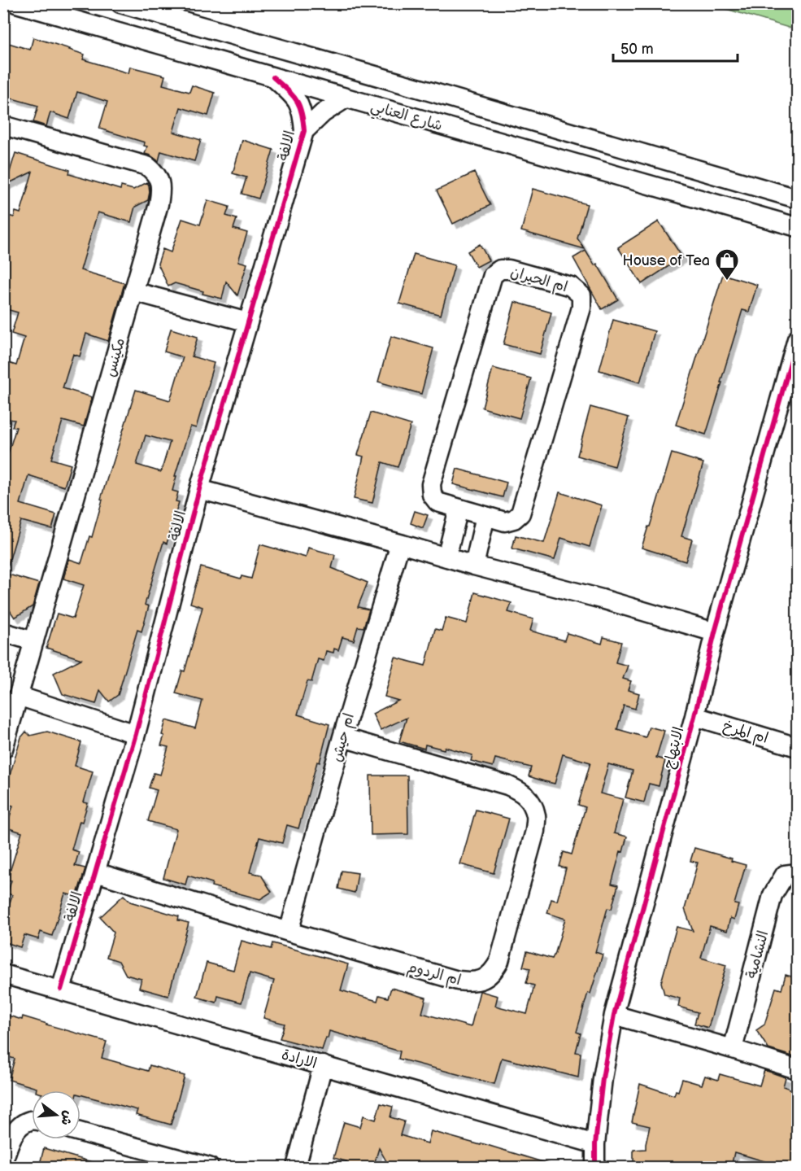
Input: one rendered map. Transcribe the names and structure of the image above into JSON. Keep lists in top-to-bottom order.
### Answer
{
  "streets": {
    "street": [
      "شارع العنابي",
      "الالفة",
      "ام الحيران",
      "مكينس",
      "ام المرخ",
      "ام حيش",
      "الابتهاج",
      "النشامية",
      "ام الردوم",
      "الارادة"
    ]
  },
  "crossings": [
    ["شارع العنابي", "الالفة"],
    ["الالفة", "ام الردوم"],
    ["الالفة", "الارادة"],
    ["ام المرخ", "الابتهاج"],
    ["ام حيش", "ام الردوم"],
    ["الابتهاج", "الارادة"]
  ],
  "places": {
    "shop": ["House of Tea"]
  },
  "scale_bar": "50 m",
  "north": "right"
}
